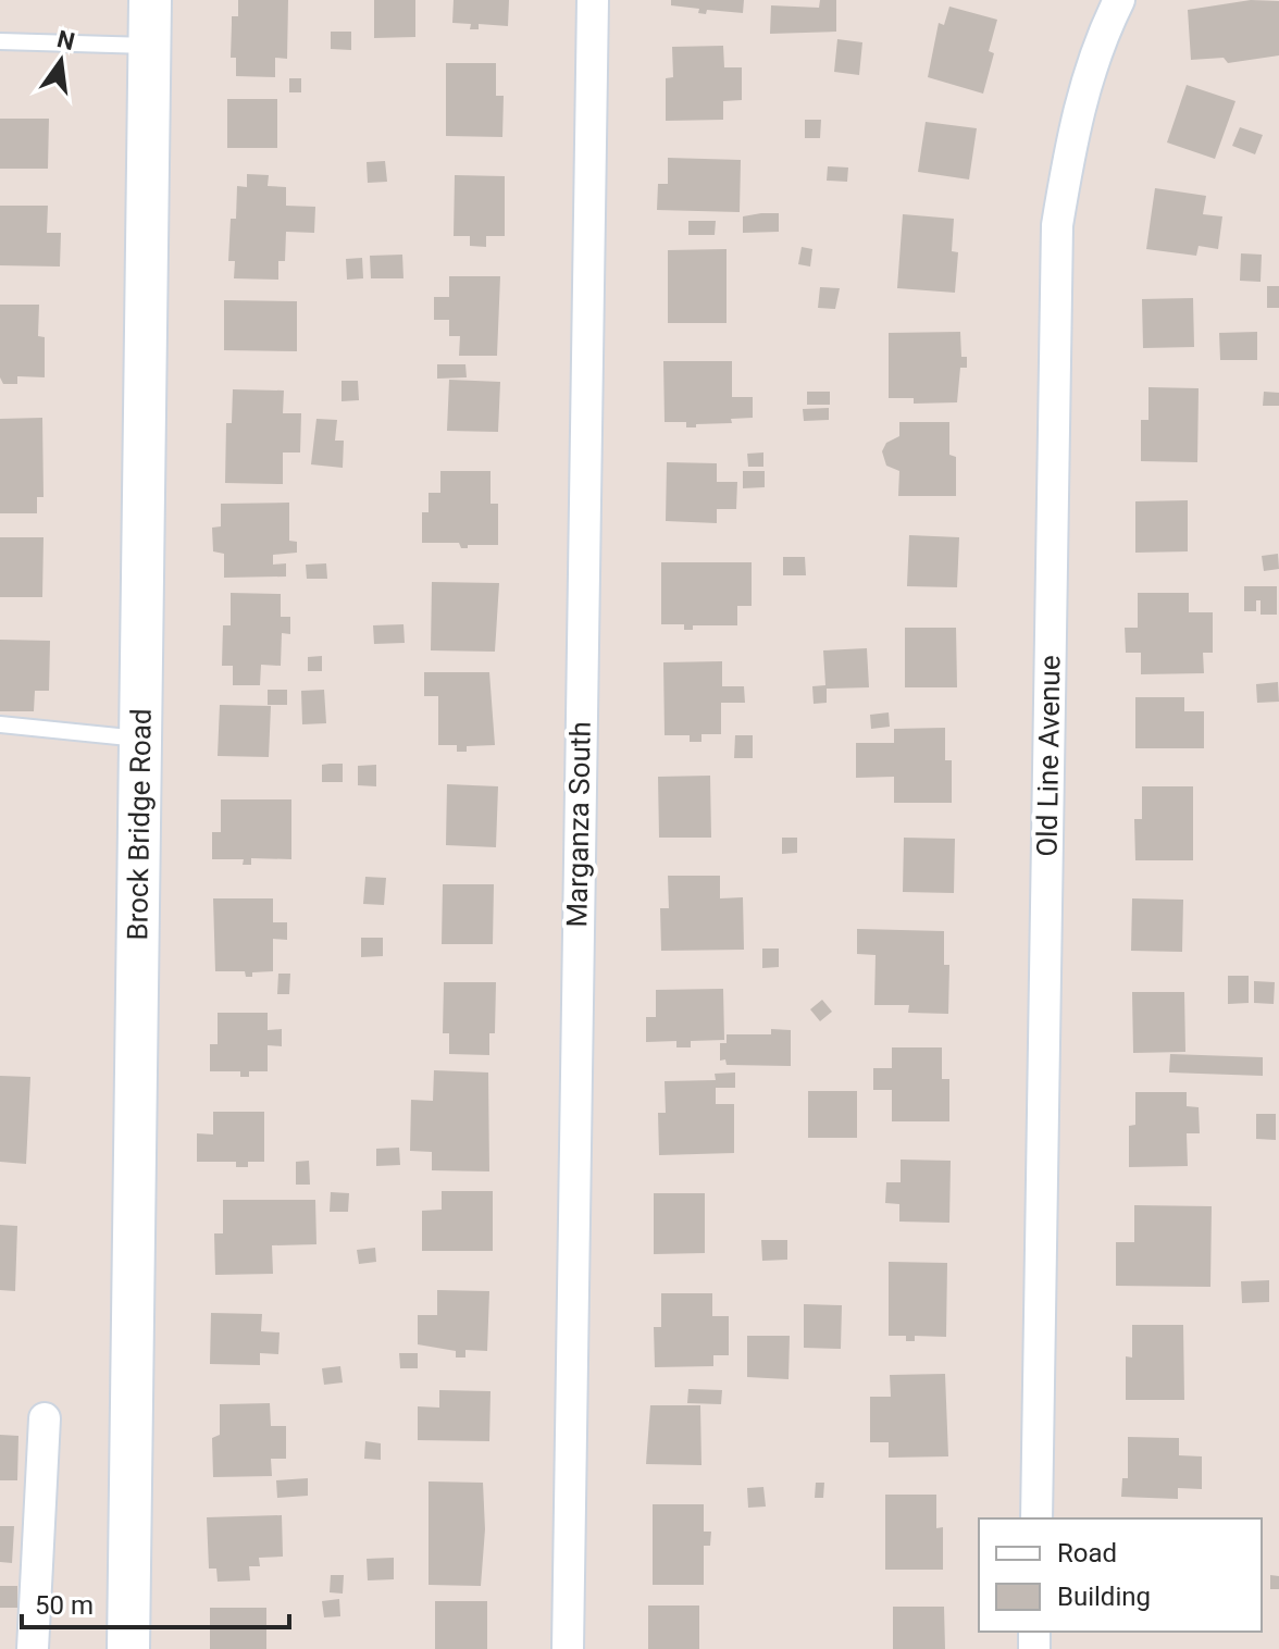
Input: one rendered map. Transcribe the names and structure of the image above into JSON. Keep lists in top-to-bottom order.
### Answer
{
  "streets": {
    "street": ["Old Line Avenue", "Brock Bridge Road", "Marganza South"]
  },
  "legend": ["Road", "Building"],
  "scale_bar": "50 m",
  "north": "top"
}
